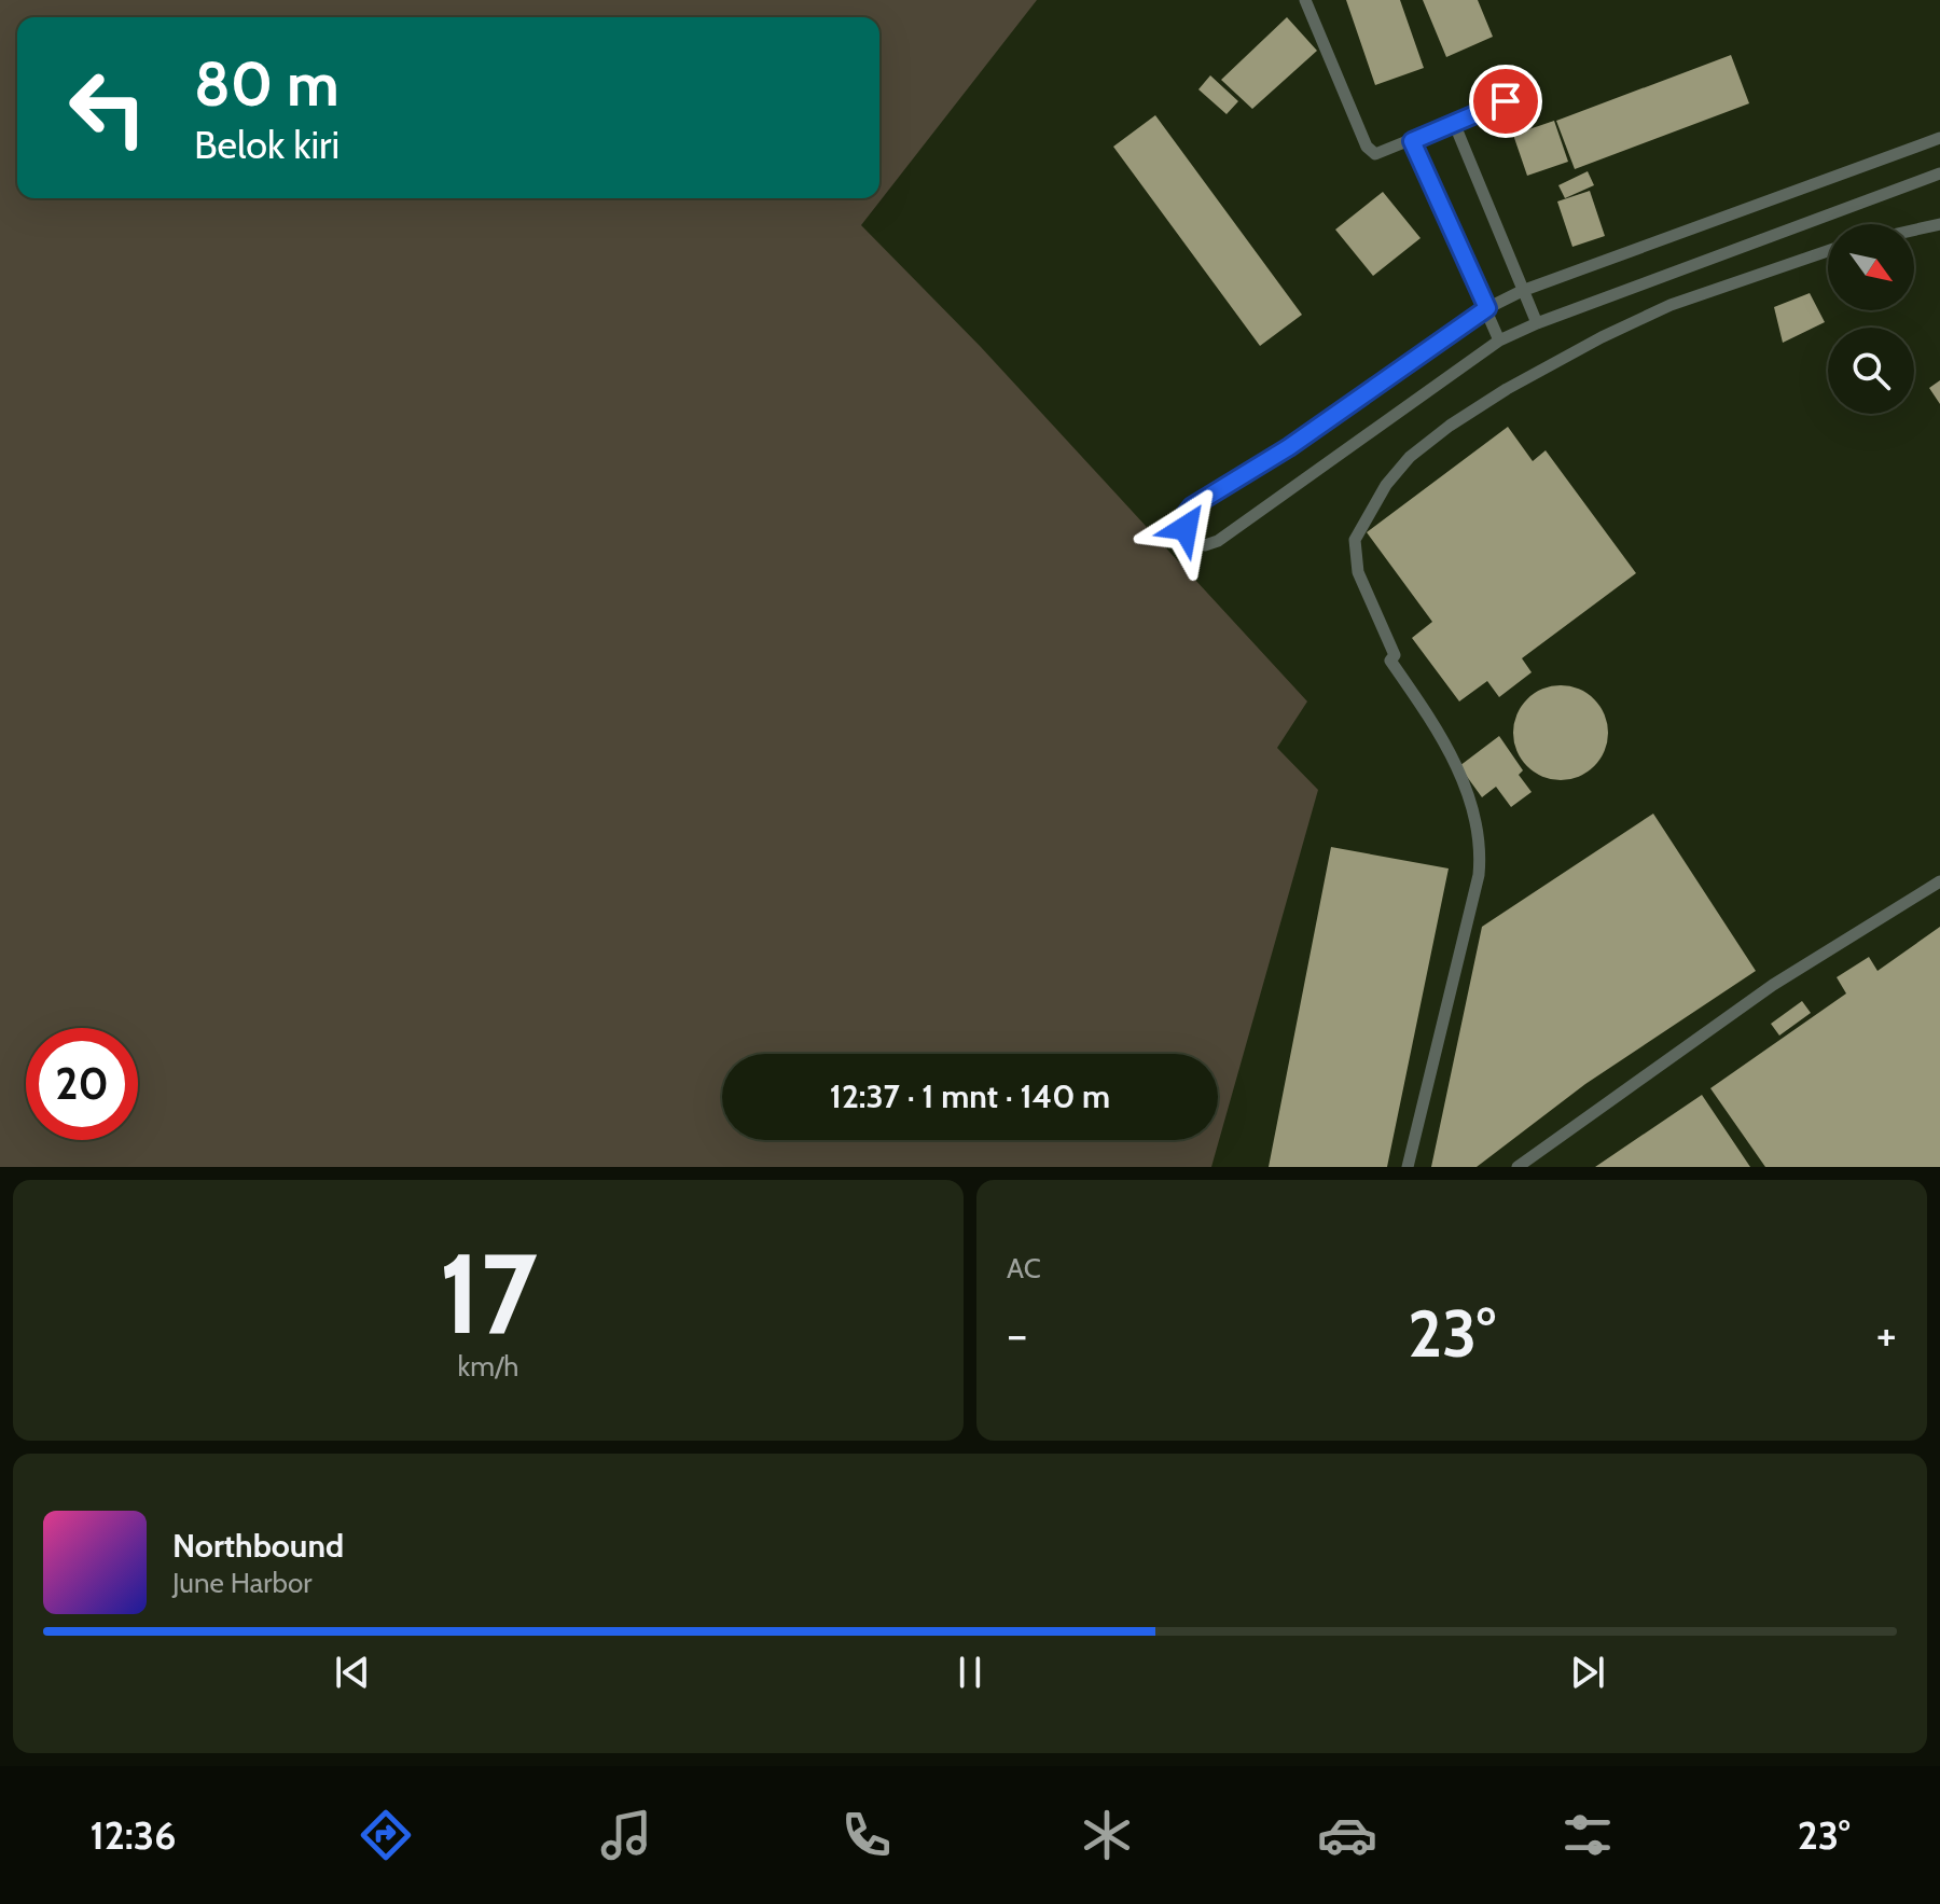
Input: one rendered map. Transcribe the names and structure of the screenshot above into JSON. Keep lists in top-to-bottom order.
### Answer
{
  "north": "bottom right",
  "page": {
    "turn": ["80 m", "Belok kiri"],
    "limit": "20",
    "trip": "12:37 · 1 mnt · 140 m",
    "tile": [
      ["17", "km/h"],
      "AC"
    ],
    "heat": ["−", "23°", "+"],
    "song": ["Northbound", "June Harbor"],
    "tabs": ["12:36", "23°"]
  }
}
